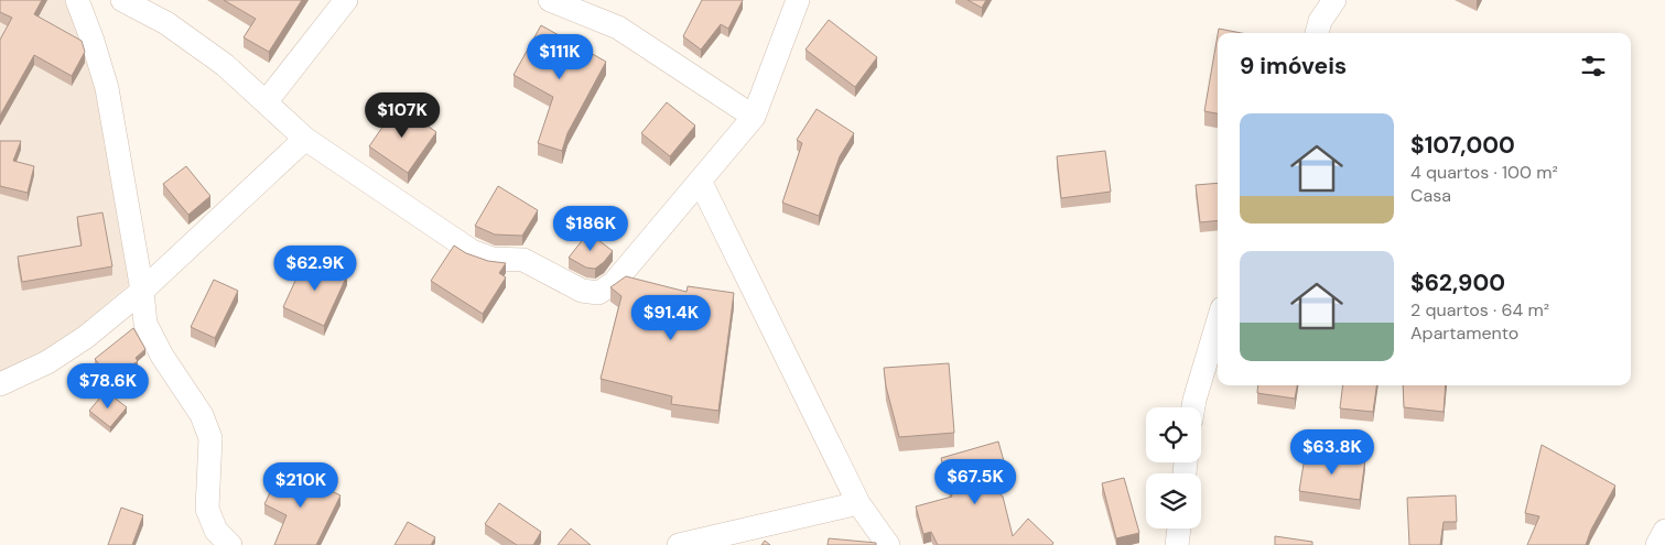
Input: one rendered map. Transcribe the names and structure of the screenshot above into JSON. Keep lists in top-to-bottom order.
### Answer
{
  "page": {
    "heading": "9 imóveis",
    "price": [
      "$111K",
      "$107K",
      "$186K",
      "$62.9K",
      "$91.4K",
      "$78.6K",
      "$63.8K",
      "$67.5K",
      "$210K"
    ],
    "list": [
      {
        "name": "$107,000",
        "note": "4 quartos · 100 m² · Casa"
      },
      {
        "name": "$62,900",
        "note": "2 quartos · 64 m² · Apartamento"
      }
    ]
  }
}
